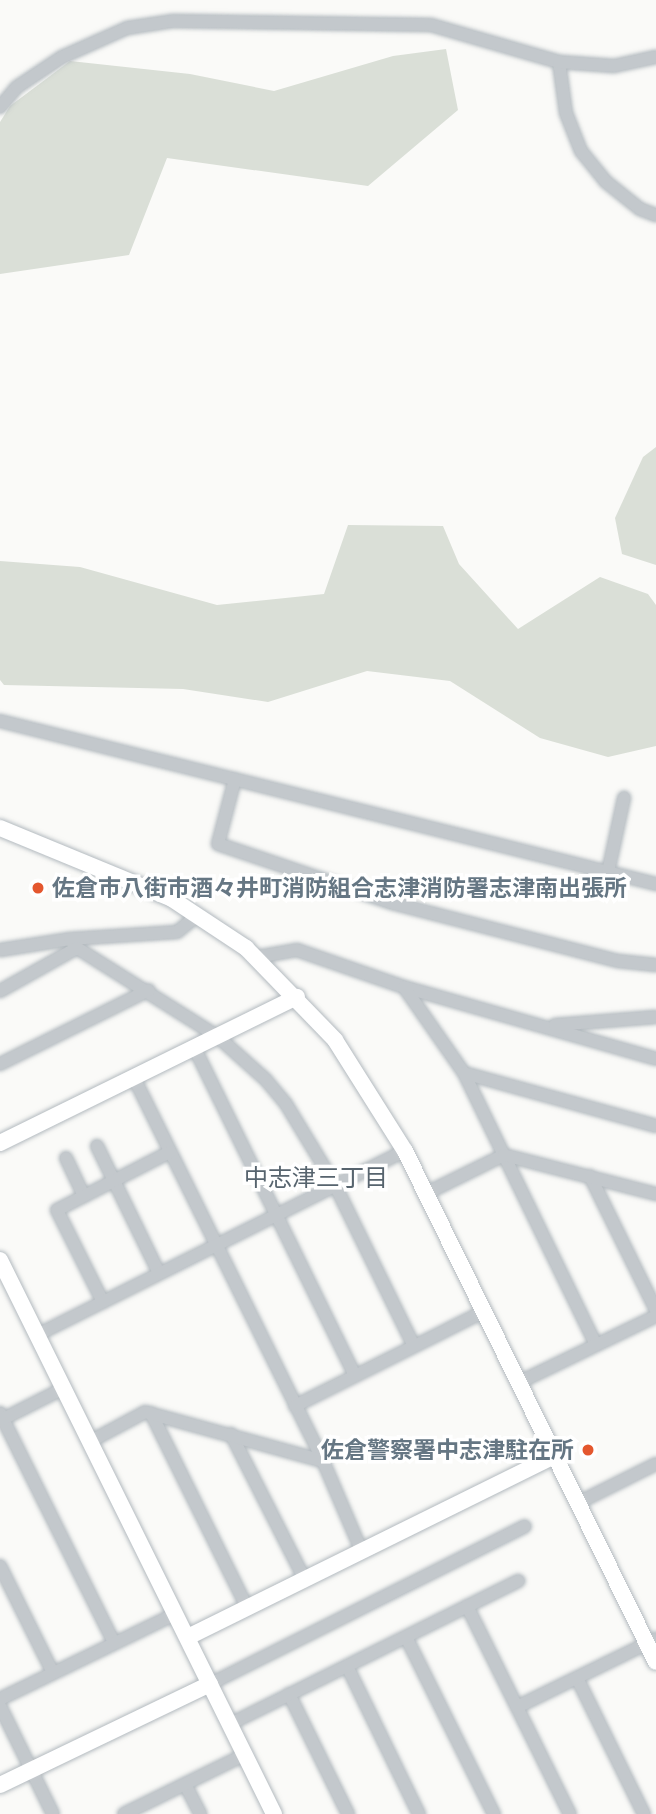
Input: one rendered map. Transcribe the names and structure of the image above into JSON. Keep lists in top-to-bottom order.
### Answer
{
  "districts": ["中志津三丁目"],
  "places": ["佐倉市八街市酒々井町消防組合志津消防署志津南出張所", "佐倉警察署中志津駐在所"]
}
